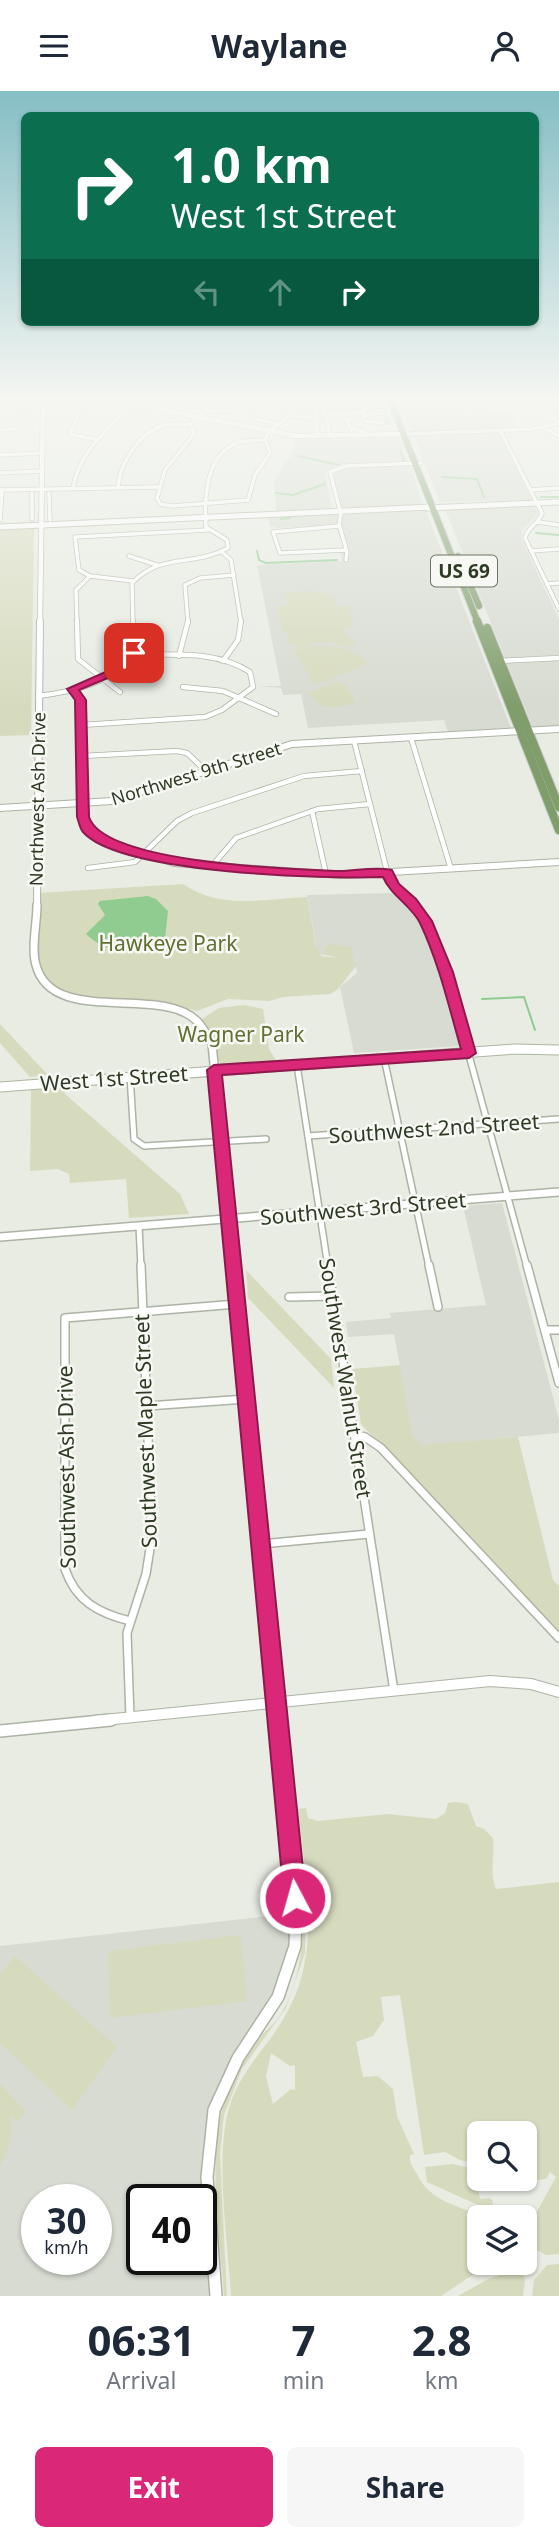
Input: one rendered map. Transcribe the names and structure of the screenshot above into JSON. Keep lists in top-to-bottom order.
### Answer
{
  "streets": {
    "main road": ["US 69", "West 1st Street"],
    "street": [
      "Northwest 9th Street",
      "Northwest Ash Drive",
      "Southwest 2nd Street",
      "Southwest 3rd Street",
      "Southwest Walnut Street",
      "Southwest Maple Street",
      "Southwest Ash Drive"
    ]
  },
  "crossings": [
    ["US 69", "Northwest 9th Street"],
    ["Northwest 9th Street", "Northwest Ash Drive"],
    ["Northwest Ash Drive", "West 1st Street"],
    ["Northwest Ash Drive", "Southwest 3rd Street"],
    ["West 1st Street", "Southwest Walnut Street"],
    ["Southwest 2nd Street", "Southwest Walnut Street"],
    ["Southwest 3rd Street", "Southwest Walnut Street"],
    ["Southwest 3rd Street", "Southwest Maple Street"],
    ["Southwest Maple Street", "Southwest Ash Drive"]
  ],
  "parks": ["Hawkeye Park", "Wagner Park"],
  "page": {
    "header": "Waylane",
    "turn": ["1.0 km", "West 1st Street"],
    "speed": "30 km/h",
    "limit": "40",
    "eta": [
      "06:31",
      "Arrival",
      "7",
      "min",
      "2.8",
      "km"
    ],
    "buttons": ["Exit", "Share"]
  }
}
